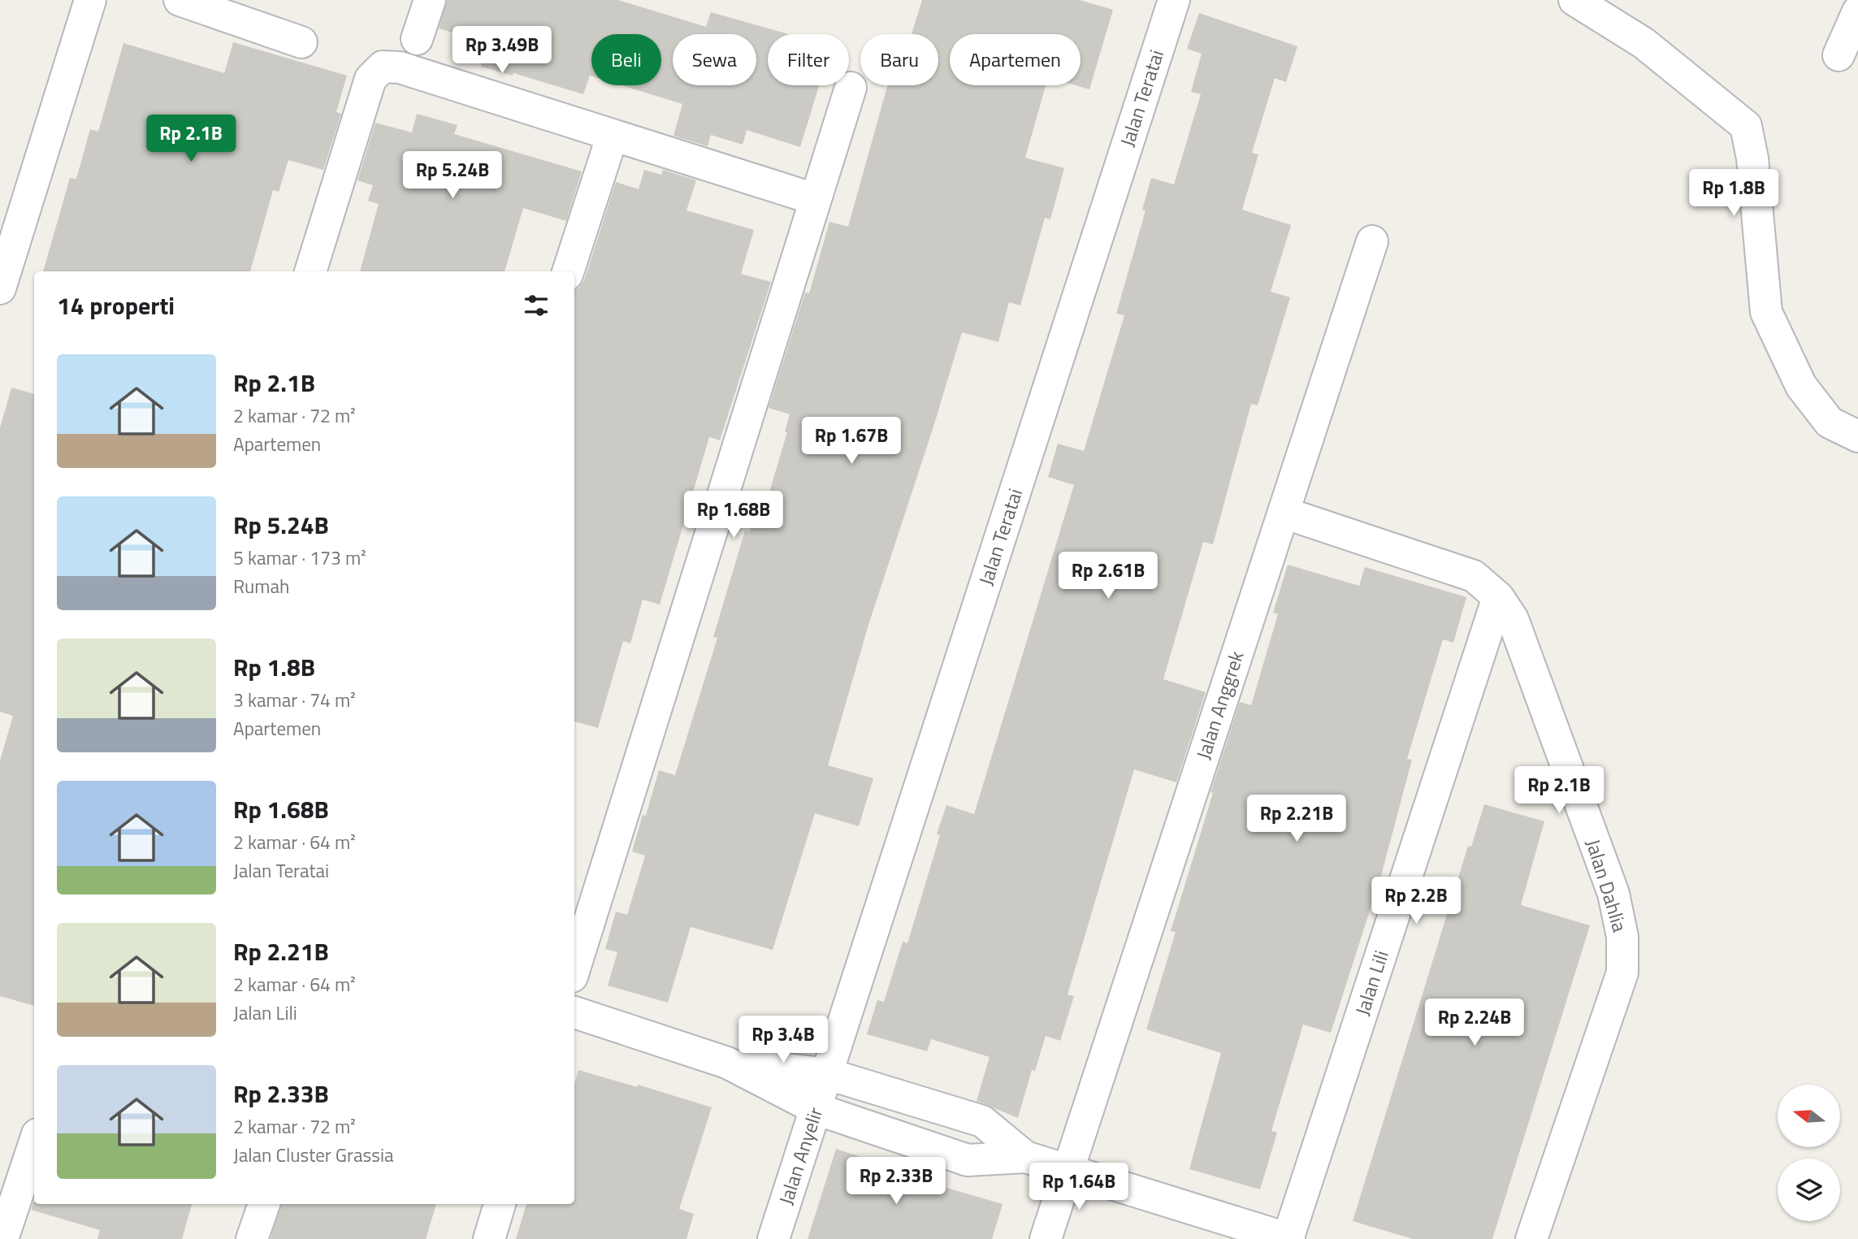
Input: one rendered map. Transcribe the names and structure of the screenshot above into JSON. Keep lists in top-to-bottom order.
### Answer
{
  "streets": {
    "street": [
      "Jalan Teratai",
      "Jalan Anggrek",
      "Jalan Dahlia",
      "Jalan Lili",
      "Jalan Anyelir"
    ]
  },
  "crossings": [
    ["Jalan Teratai", "Jalan Anyelir"],
    ["Jalan Anggrek", "Jalan Dahlia"],
    ["Jalan Dahlia", "Jalan Lili"]
  ],
  "north": "left",
  "page": {
    "price": [
      "Rp 3.49B",
      "Rp 2.1B",
      "Rp 5.24B",
      "Rp 1.8B",
      "Rp 1.67B",
      "Rp 1.68B",
      "Rp 2.61B",
      "Rp 2.1B",
      "Rp 2.21B",
      "Rp 2.2B",
      "Rp 2.24B",
      "Rp 3.4B",
      "Rp 2.33B",
      "Rp 1.64B"
    ],
    "chip": [
      "Beli",
      "Sewa",
      "Filter",
      "Baru",
      "Apartemen"
    ],
    "heading": "14 properti",
    "list": [
      {
        "name": "Rp 2.1B",
        "note": "2 kamar · 72 m² · Apartemen"
      },
      {
        "name": "Rp 5.24B",
        "note": "5 kamar · 173 m² · Rumah"
      },
      {
        "name": "Rp 1.8B",
        "note": "3 kamar · 74 m² · Apartemen"
      },
      {
        "name": "Rp 1.68B",
        "note": "2 kamar · 64 m² · Jalan Teratai"
      },
      {
        "name": "Rp 2.21B",
        "note": "2 kamar · 64 m² · Jalan Lili"
      },
      {
        "name": "Rp 2.33B",
        "note": "2 kamar · 72 m² · Jalan Cluster Grassia"
      }
    ]
  }
}
